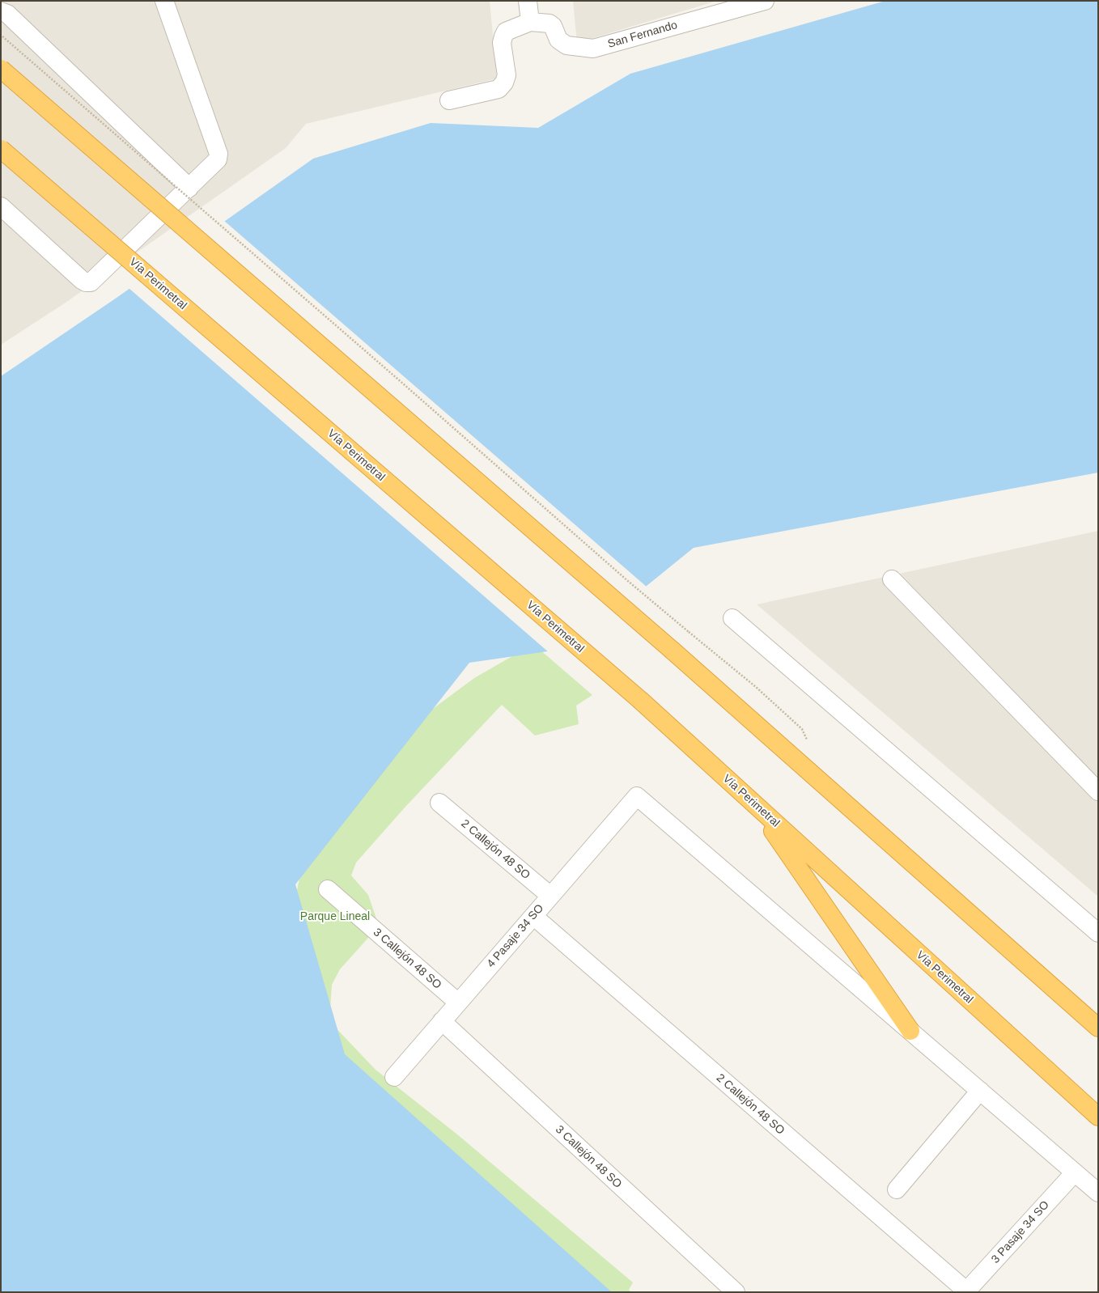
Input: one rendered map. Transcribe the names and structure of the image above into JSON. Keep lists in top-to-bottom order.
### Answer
{
  "streets": {
    "highway": ["Vía Perimetral"],
    "street": [
      "San Fernando",
      "2 Callejón 48 SO",
      "4 Pasaje 34 SO",
      "3 Callejón 48 SO",
      "3 Pasaje 34 SO"
    ]
  },
  "crossings": [
    ["2 Callejón 48 SO", "4 Pasaje 34 SO"],
    ["2 Callejón 48 SO", "3 Pasaje 34 SO"],
    ["4 Pasaje 34 SO", "3 Callejón 48 SO"]
  ],
  "parks": ["Parque Lineal"]
}
